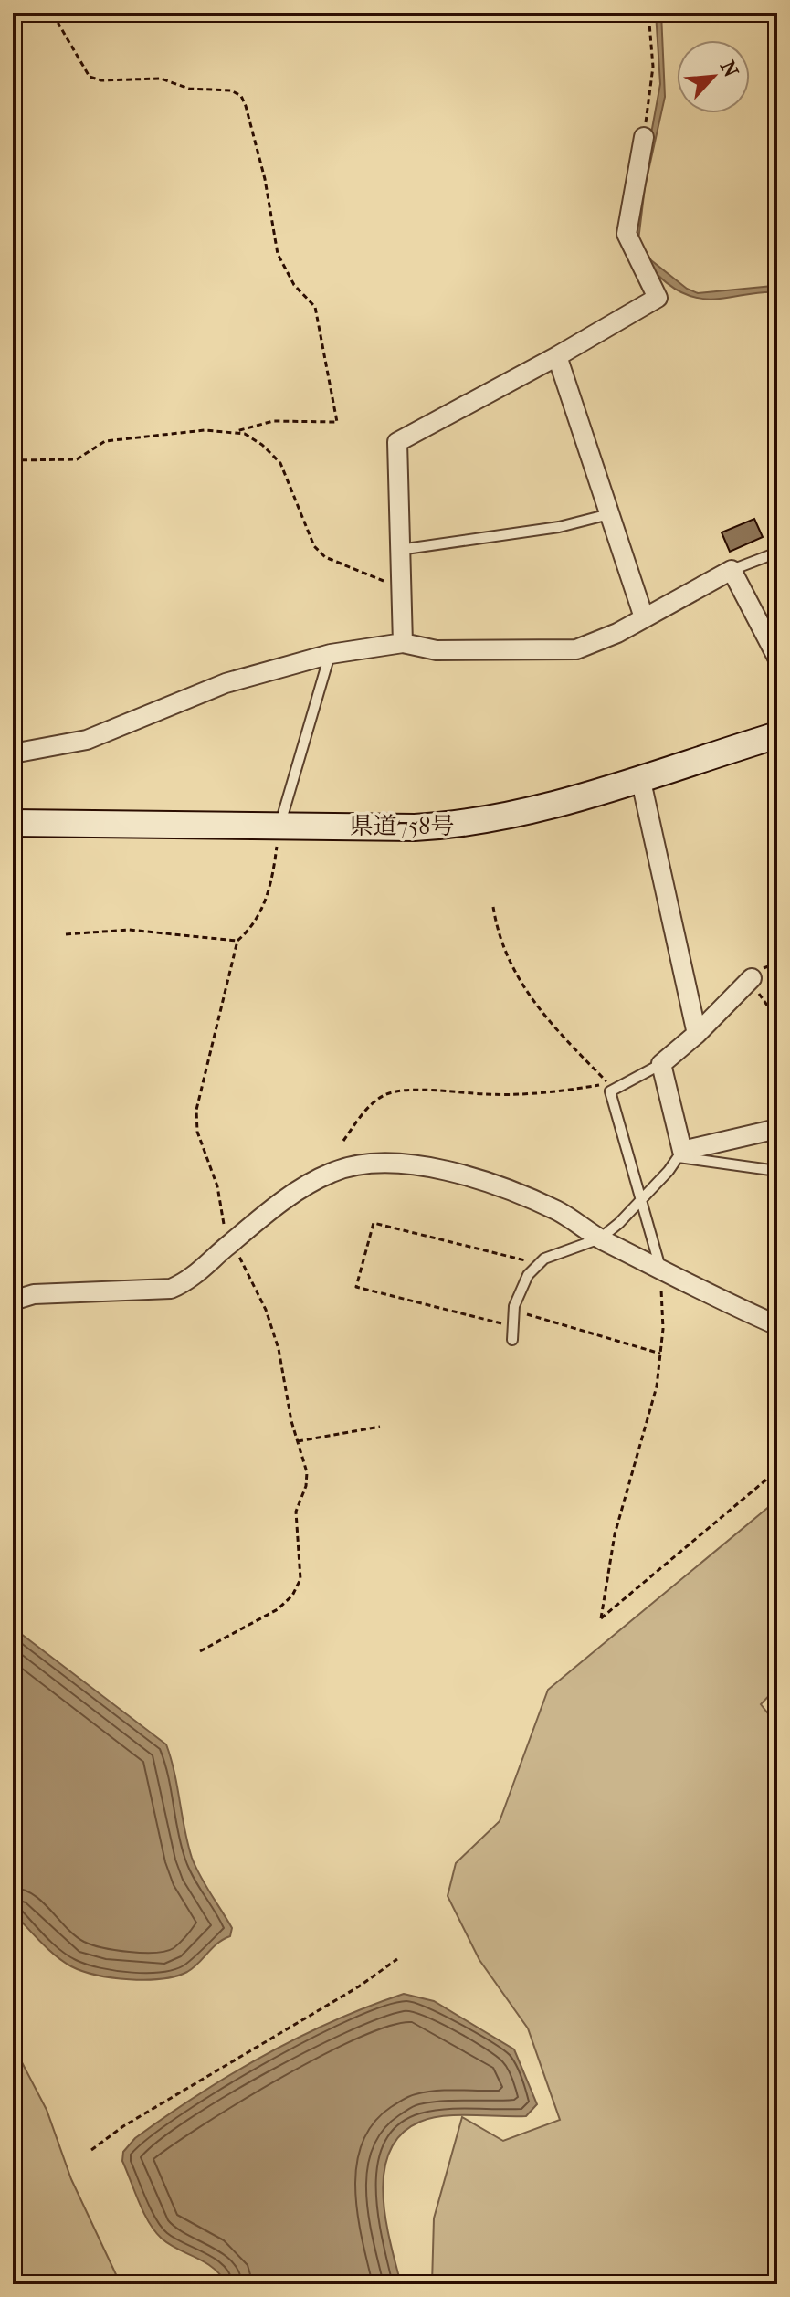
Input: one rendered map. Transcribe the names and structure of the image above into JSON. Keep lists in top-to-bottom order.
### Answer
{
  "streets": {
    "main road": ["県道758号"]
  },
  "north": "top right"
}
